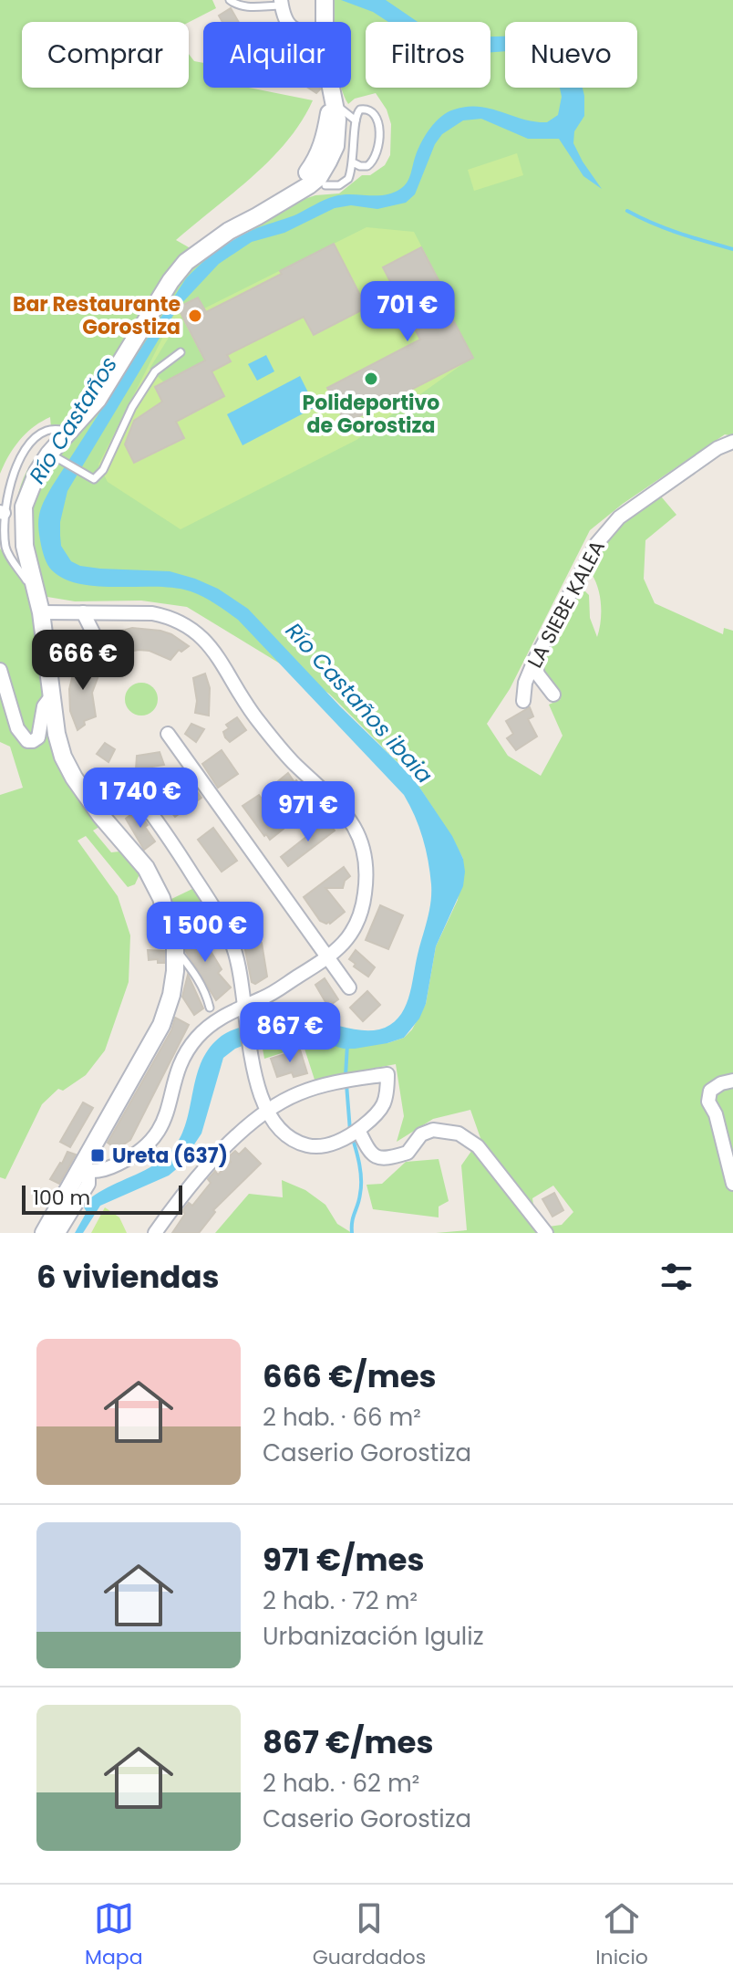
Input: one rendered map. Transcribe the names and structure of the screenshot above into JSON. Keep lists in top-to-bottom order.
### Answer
{
  "streets": {
    "street": ["LA SIEBE KALEA"]
  },
  "water": ["Río Castaños", "Río Castaños ibaia"],
  "places": {
    "other": ["Bar Restaurante Gorostiza", "Polideportivo de Gorostiza"],
    "transit": ["Ureta (637)"]
  },
  "scale_bar": "100 m",
  "page": {
    "chip": [
      "Comprar",
      "Alquilar",
      "Filtros",
      "Nuevo"
    ],
    "price": [
      "701 €",
      "666 €",
      "1 740 €",
      "971 €",
      "1 500 €",
      "867 €"
    ],
    "scale": "100 m",
    "heading": "6 viviendas",
    "list": [
      {
        "name": "666 €/mes",
        "note": "2 hab. · 66 m² · Caserio Gorostiza"
      },
      {
        "name": "971 €/mes",
        "note": "2 hab. · 72 m² · Urbanización Iguliz"
      },
      {
        "name": "867 €/mes",
        "note": "2 hab. · 62 m² · Caserio Gorostiza"
      }
    ],
    "tabs": ["Mapa", "Guardados", "Inicio"]
  }
}
